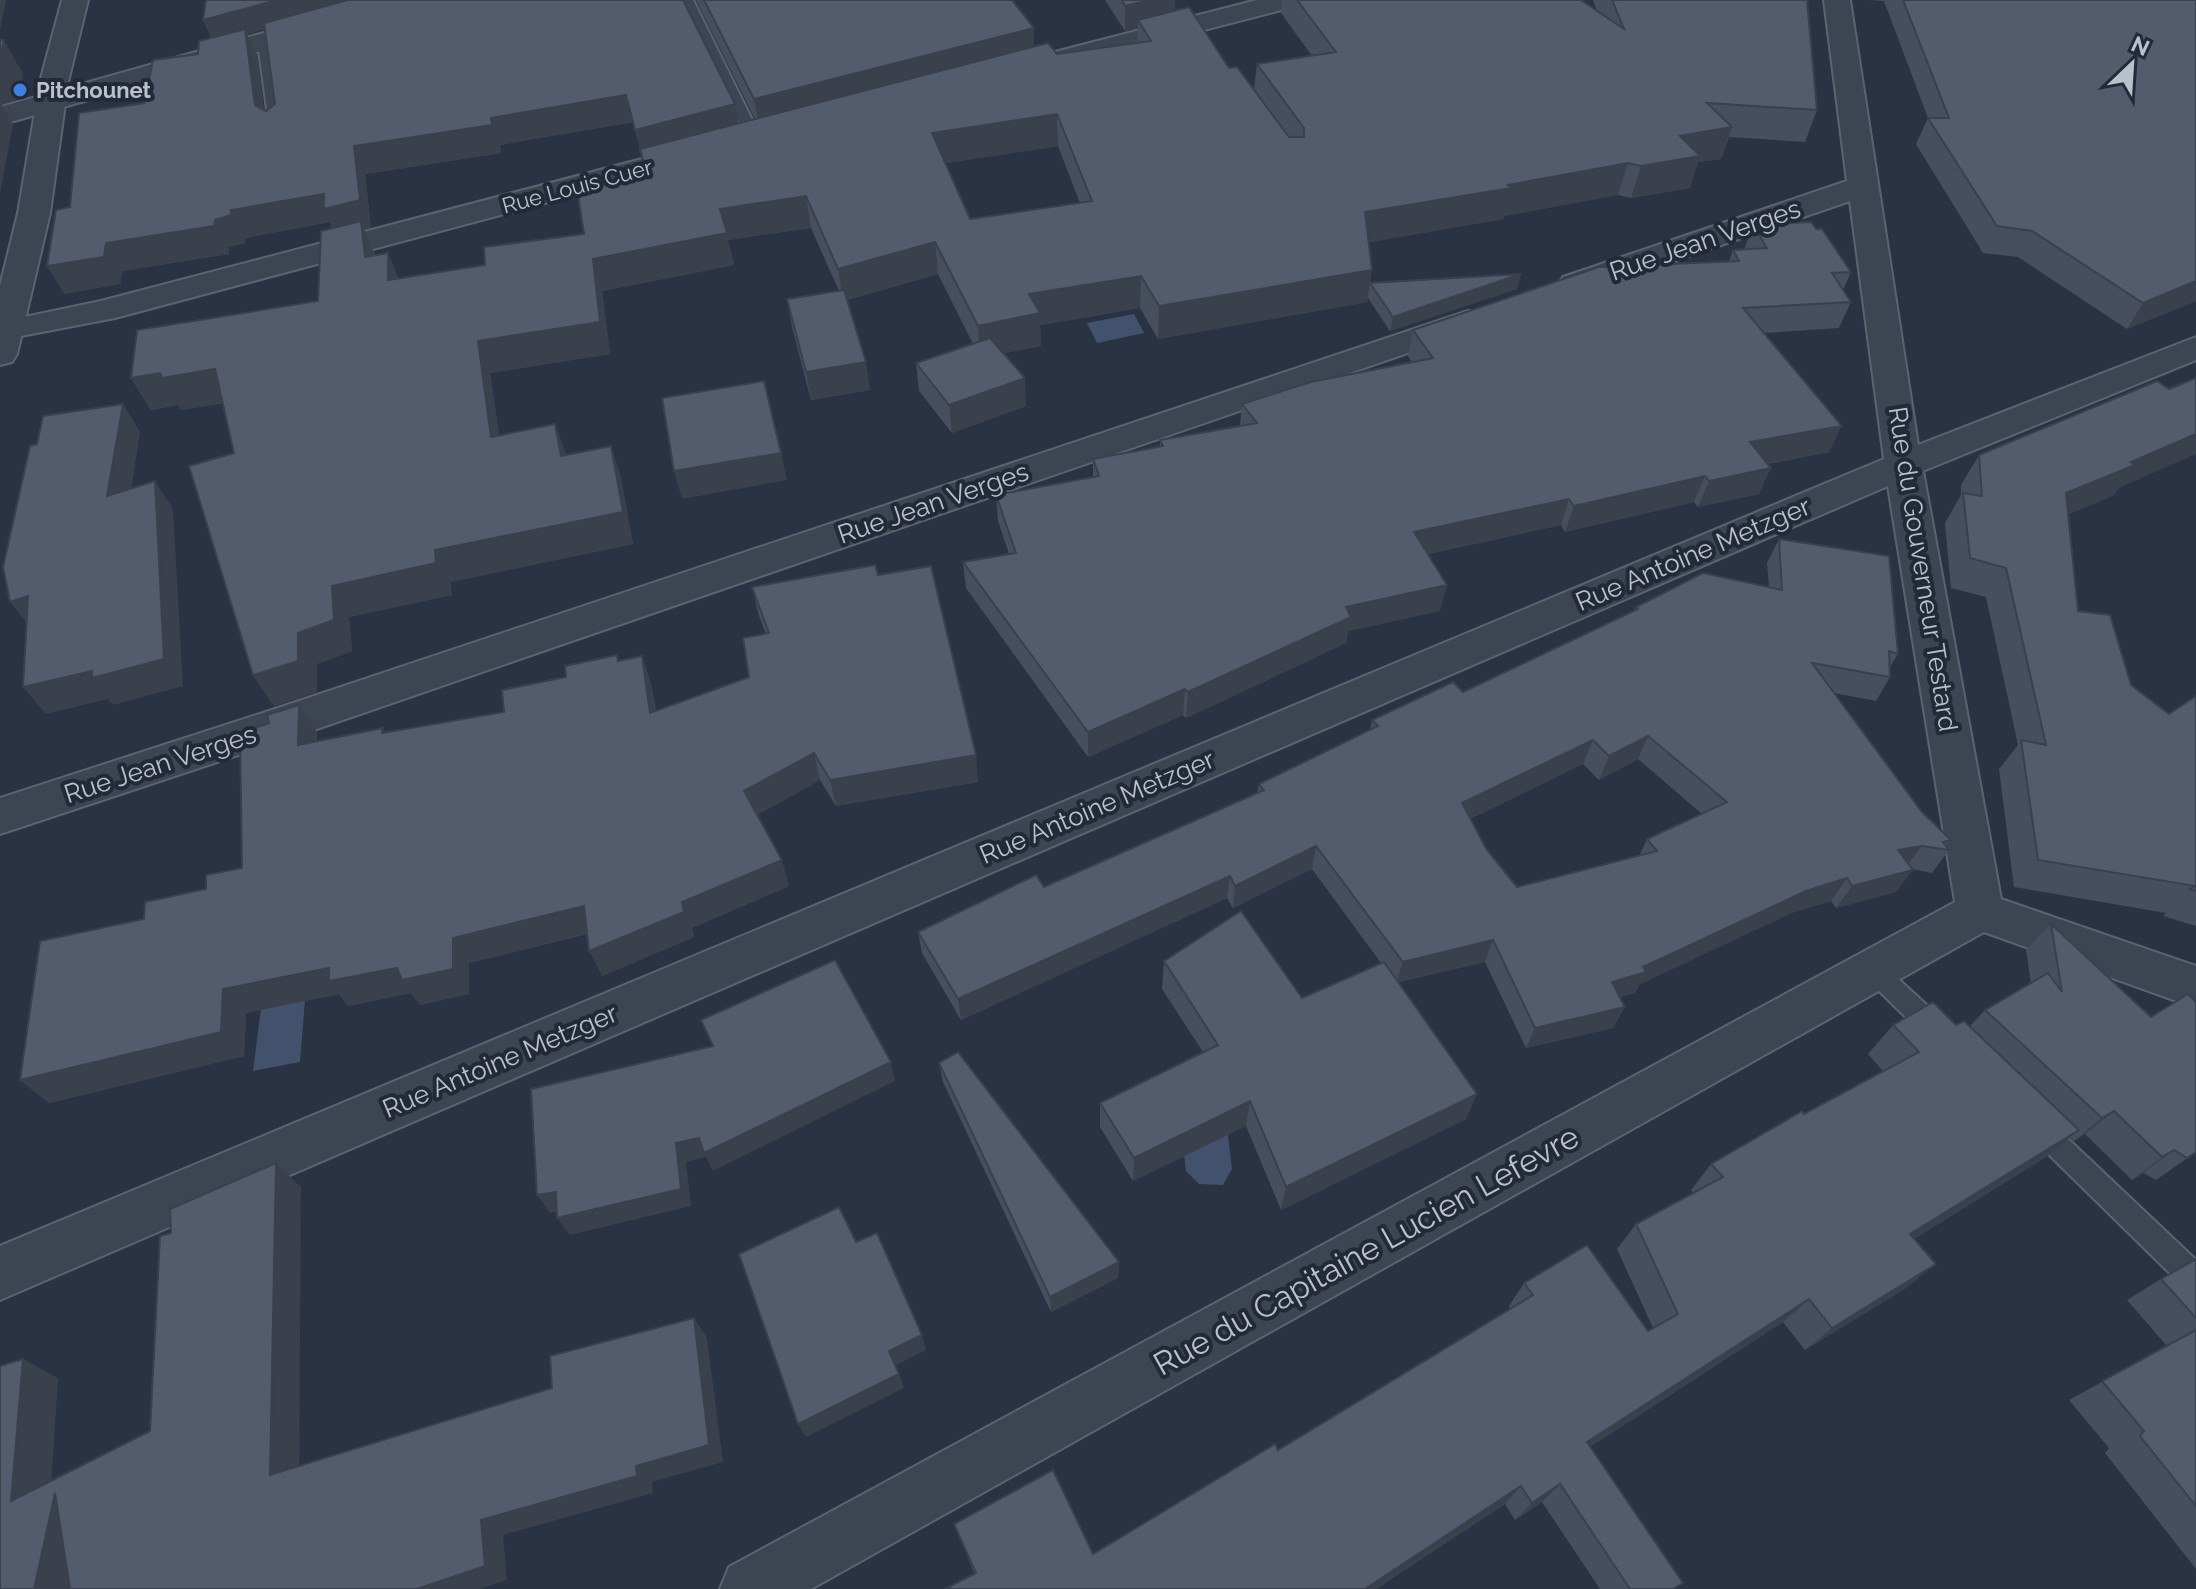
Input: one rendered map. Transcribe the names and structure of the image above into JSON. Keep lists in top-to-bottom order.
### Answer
{
  "streets": {
    "street": [
      "Rue Louis Cuer",
      "Rue Jean Verges",
      "Rue Antoine Metzger",
      "Rue du Gouverneur Testard",
      "Rue du Capitaine Lucien Lefevre"
    ]
  },
  "crossings": [
    ["Rue Jean Verges", "Rue du Gouverneur Testard"],
    ["Rue Antoine Metzger", "Rue du Gouverneur Testard"],
    ["Rue du Gouverneur Testard", "Rue du Capitaine Lucien Lefevre"]
  ],
  "places": ["Pitchounet"],
  "north": "top right"
}
